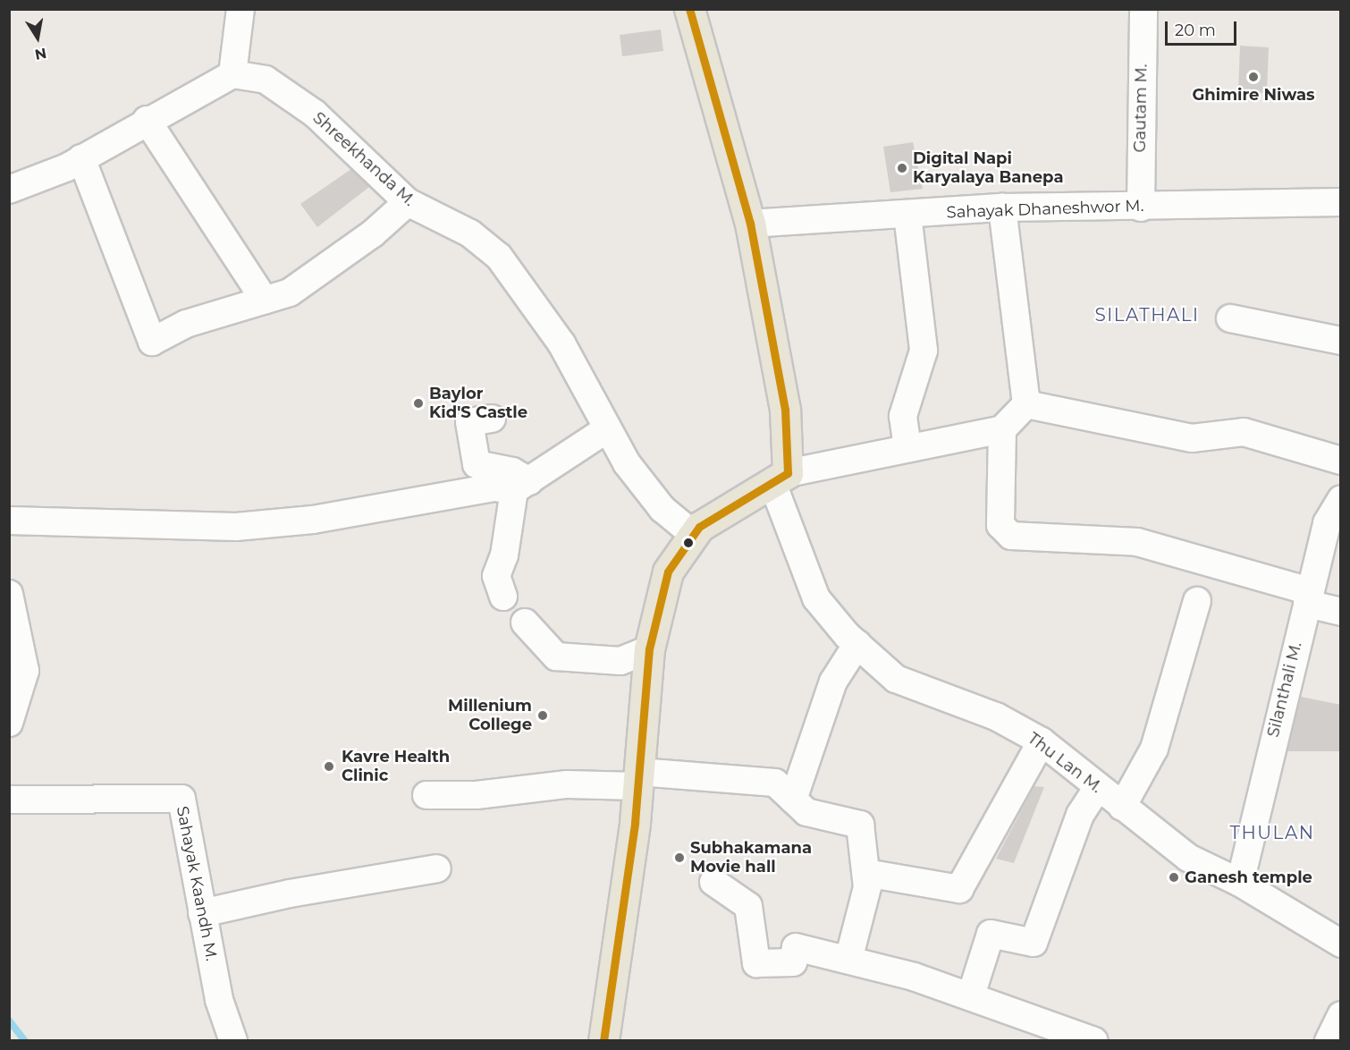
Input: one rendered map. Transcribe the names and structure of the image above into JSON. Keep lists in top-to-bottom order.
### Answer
{
  "streets": {
    "street": [
      "Gautam M.",
      "Shreekhanda M.",
      "Sahayak Dhaneshwor M.",
      "Silanthali M.",
      "Thu Lan M.",
      "Sahayak Kaandh M."
    ]
  },
  "crossings": [
    ["Gautam M.", "Sahayak Dhaneshwor M."],
    ["Silanthali M.", "Thu Lan M."]
  ],
  "districts": ["SILATHALI", "THULAN"],
  "places": [
    "Ghimire Niwas",
    "Digital Napi Karyalaya Banepa",
    "Baylor Kid'S Castle",
    "Millenium College",
    "Kavre Health Clinic",
    "Subhakamana Movie hall",
    "Ganesh temple"
  ],
  "scale_bar": "20 m",
  "north": "bottom"
}
